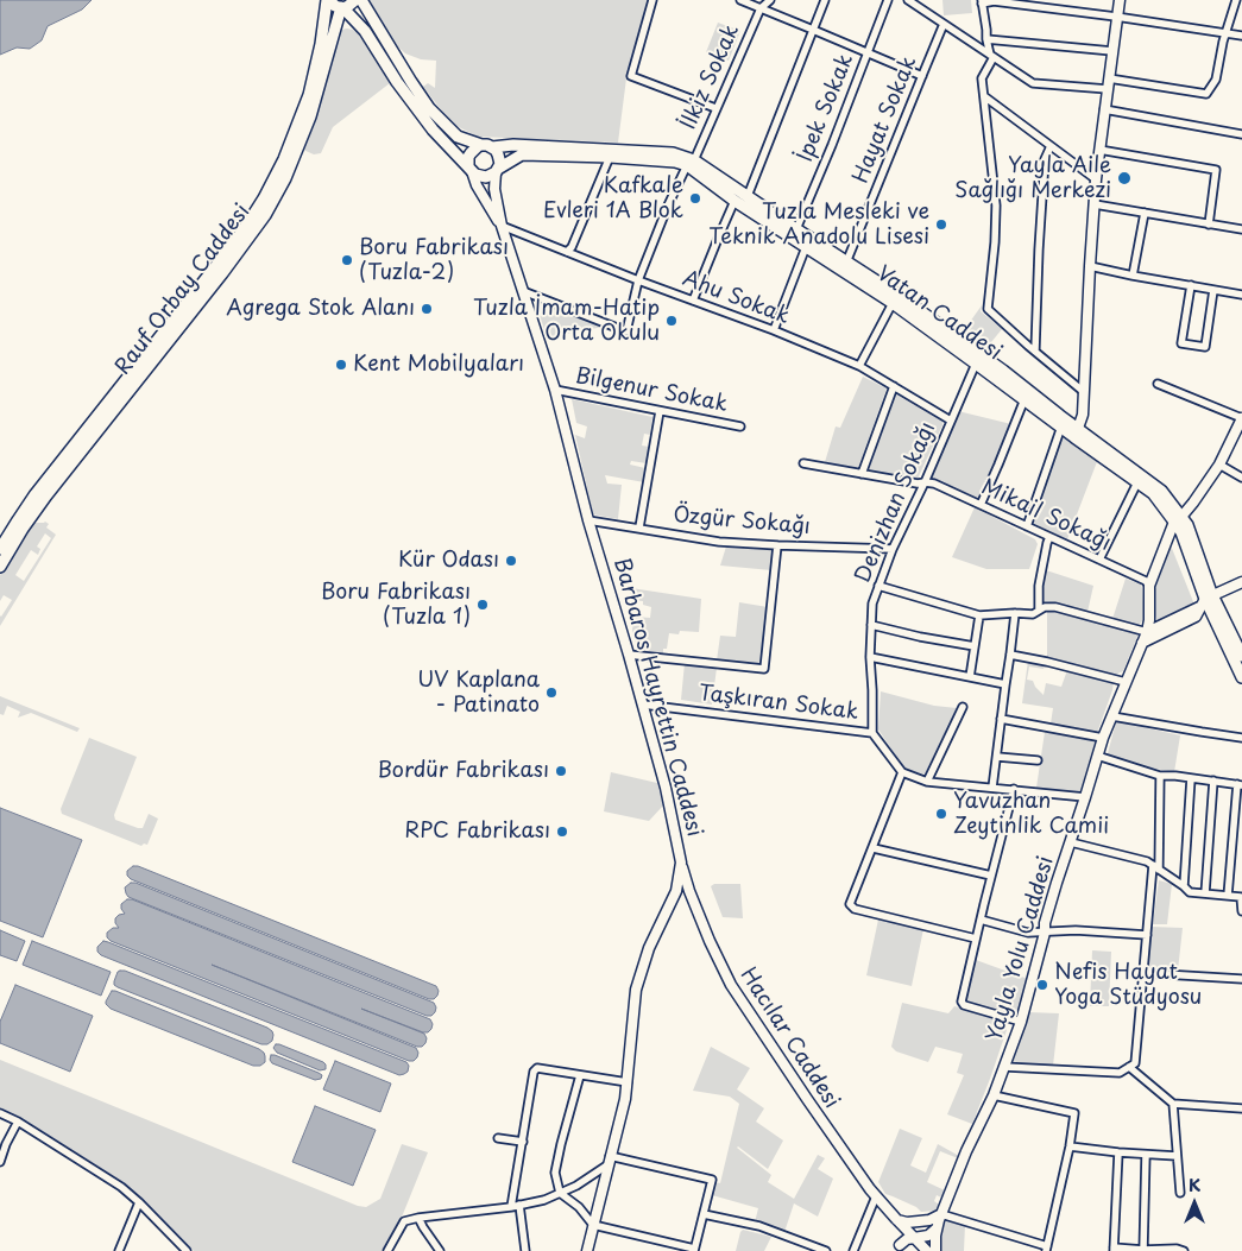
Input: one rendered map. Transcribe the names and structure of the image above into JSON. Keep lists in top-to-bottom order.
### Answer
{
  "streets": {
    "main road": ["Rauf Orbay Caddesi", "Vatan Caddesi"],
    "street": [
      "İlkiz Sokak",
      "İpek Sokak",
      "Hayat Sokak",
      "Ahu Sokak",
      "Bilgenur Sokak",
      "Denizhan Sokağı",
      "Mikail Sokağı",
      "Özgür Sokağı",
      "Barbaros Hayrettin Caddesi",
      "Taşkıran Sokak",
      "Yayla Yolu Caddesi",
      "Hacılar Caddesi"
    ]
  },
  "crossings": [
    ["İlkiz Sokak", "Ahu Sokak"],
    ["İlkiz Sokak", "Vatan Caddesi"],
    ["İlkiz Sokak", "Barbaros Hayrettin Caddesi"],
    ["İpek Sokak", "Vatan Caddesi"],
    ["Hayat Sokak", "Vatan Caddesi"],
    ["Ahu Sokak", "Denizhan Sokağı"],
    ["Ahu Sokak", "Barbaros Hayrettin Caddesi"],
    ["Vatan Caddesi", "Denizhan Sokağı"],
    ["Vatan Caddesi", "Yayla Yolu Caddesi"],
    ["Bilgenur Sokak", "Barbaros Hayrettin Caddesi"],
    ["Denizhan Sokağı", "Mikail Sokağı"],
    ["Denizhan Sokağı", "Özgür Sokağı"],
    ["Denizhan Sokağı", "Taşkıran Sokak"],
    ["Mikail Sokağı", "Yayla Yolu Caddesi"],
    ["Özgür Sokağı", "Barbaros Hayrettin Caddesi"],
    ["Barbaros Hayrettin Caddesi", "Taşkıran Sokak"],
    ["Barbaros Hayrettin Caddesi", "Hacılar Caddesi"]
  ],
  "places": [
    "Yayla Aile Sağlığı Merkezi",
    "Kafkale Evleri 1A Blok",
    "Tuzla Mesleki ve Teknik Anadolu Lisesi",
    "Boru Fabrikası (Tuzla-2)",
    "Agrega Stok Alanı",
    "Tuzla İmam-Hatip Orta Okulu",
    "Kent Mobilyaları",
    "Kür Odası",
    "Boru Fabrikası (Tuzla 1)",
    "UV Kaplana - Patinato",
    "Bordür Fabrikası",
    "Yavuzhan Zeytinlik Camii",
    "RPC Fabrikası",
    "Nefis Hayat Yoga Stüdyosu"
  ],
  "north": "top"
}
